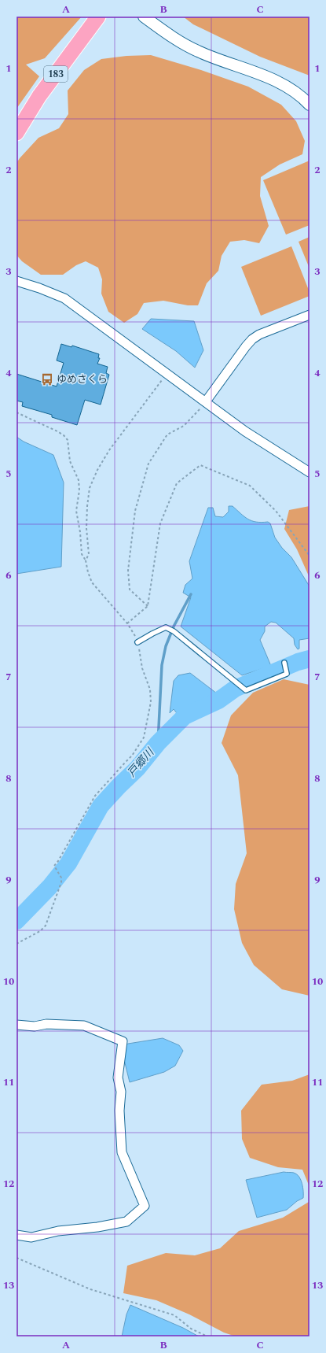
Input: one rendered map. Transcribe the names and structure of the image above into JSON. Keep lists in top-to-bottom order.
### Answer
{
  "streets": {
    "highway": ["183"]
  },
  "water": ["戸郷川"],
  "places": {
    "bus stop": ["ゆめさくら"]
  },
  "grid": {
    "columns": ["A", "B", "C"],
    "rows": [
      "1",
      "2",
      "3",
      "4",
      "5",
      "6",
      "7",
      "8",
      "9",
      "10",
      "11",
      "12",
      "13"
    ]
  }
}
